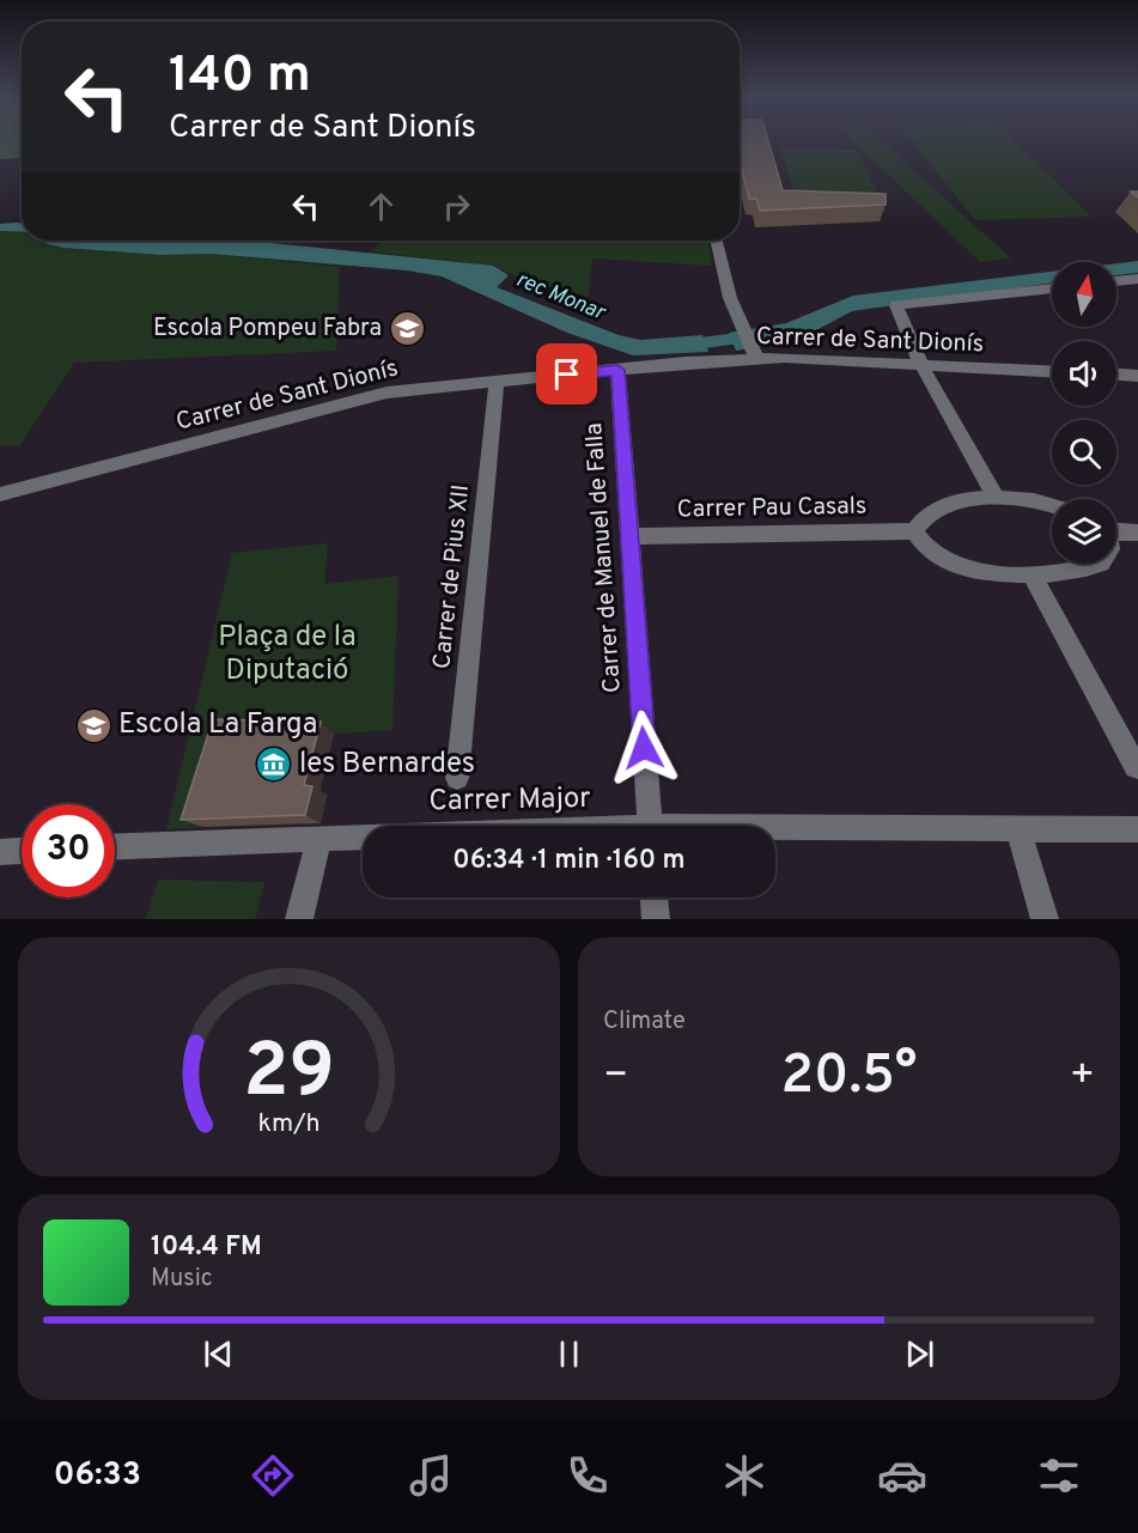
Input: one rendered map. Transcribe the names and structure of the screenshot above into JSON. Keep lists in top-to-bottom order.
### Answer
{
  "streets": {
    "street": [
      "Carrer de Sant Dionís",
      "Carrer Pau Casals",
      "Carrer de Manuel de Falla",
      "Carrer de Pius XII",
      "Carrer Major"
    ]
  },
  "crossings": [
    ["Carrer de Sant Dionís", "Carrer de Manuel de Falla"],
    ["Carrer de Sant Dionís", "Carrer de Pius XII"],
    ["Carrer Pau Casals", "Carrer de Manuel de Falla"]
  ],
  "water": ["rec Monar"],
  "parks": ["Plaça de la Diputació"],
  "places": {
    "school or university": ["Escola Pompeu Fabra", "Escola La Farga"],
    "museum": ["les Bernardes"]
  },
  "north": "top",
  "page": {
    "turn": ["140 m", "Carrer de Sant Dionís"],
    "limit": "30",
    "trip": "06:34 · 1 min · 160 m",
    "tile": "Climate",
    "heat": ["−", "20.5°", "+"],
    "song": ["104.4 FM", "Music"],
    "tabs": "06:33",
    "gauge": ["29", "km/h"]
  }
}
